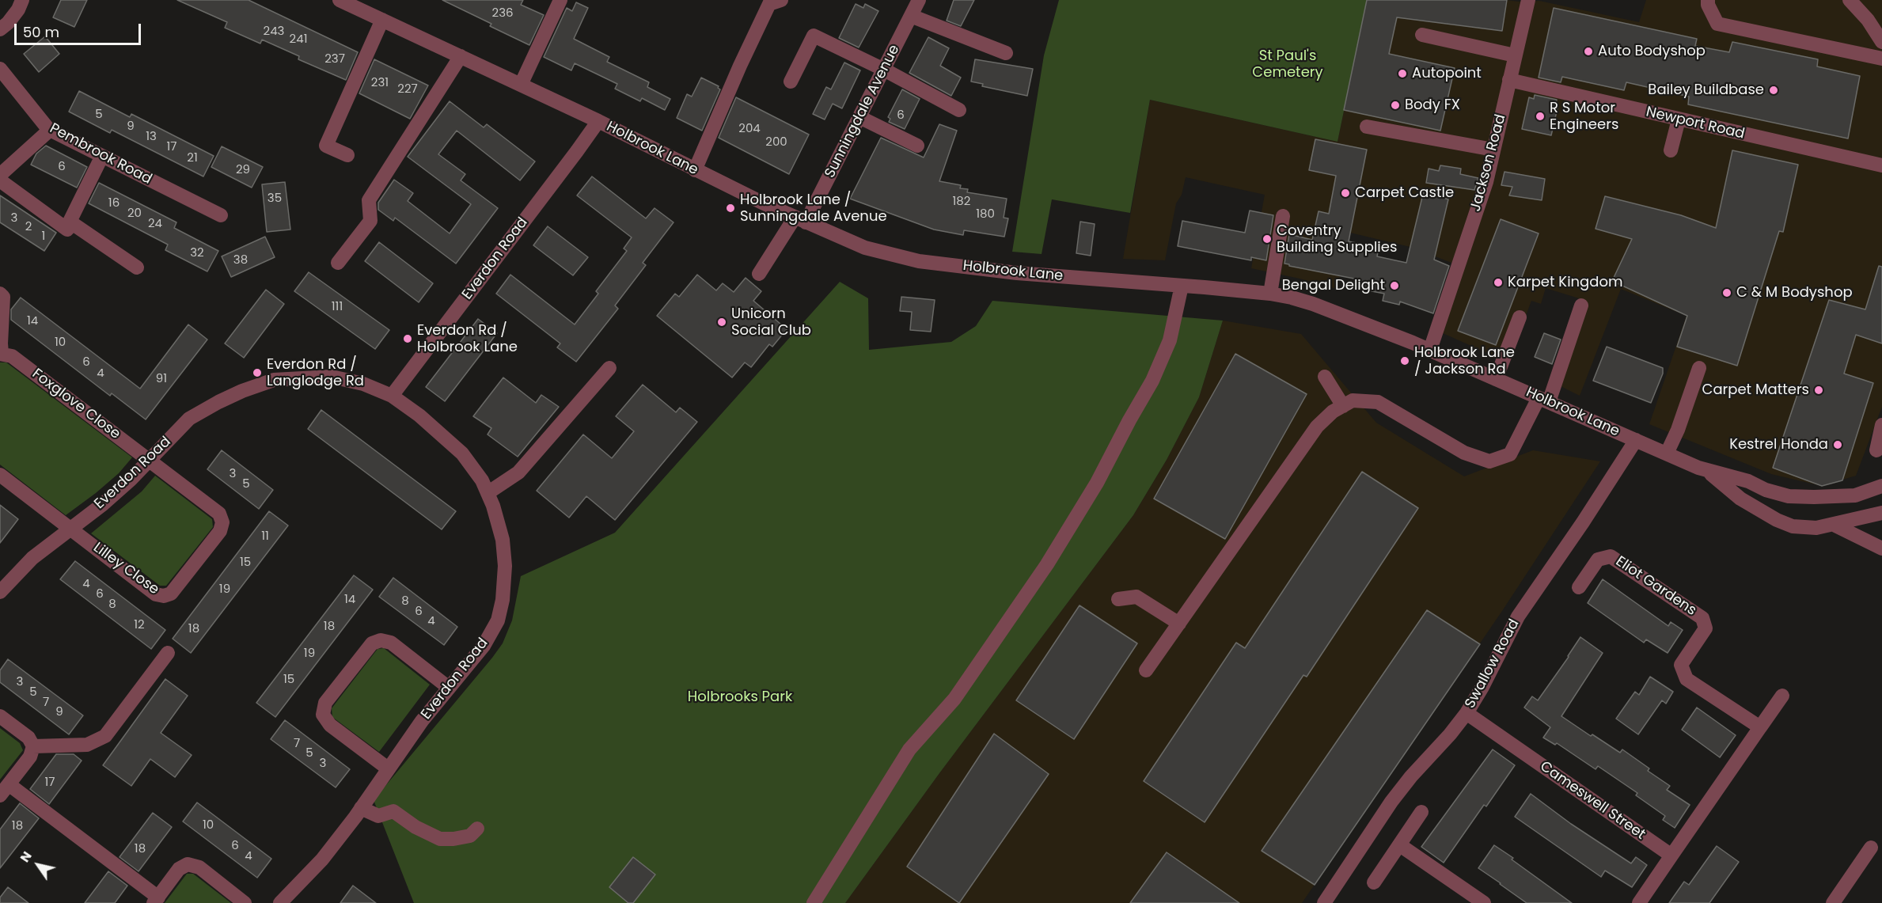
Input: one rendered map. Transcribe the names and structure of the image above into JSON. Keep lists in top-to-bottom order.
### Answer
{
  "streets": {
    "street": [
      "Sunningdale Avenue",
      "Newport Road",
      "Holbrook Lane",
      "Pembrook Road",
      "Jackson Road",
      "Everdon Road",
      "Foxglove Close",
      "Lilley Close",
      "Eliot Gardens",
      "Swallow Road",
      "Cameswell Street"
    ]
  },
  "crossings": [
    ["Sunningdale Avenue", "Holbrook Lane"],
    ["Newport Road", "Jackson Road"],
    ["Holbrook Lane", "Jackson Road"],
    ["Holbrook Lane", "Everdon Road"],
    ["Holbrook Lane", "Swallow Road"],
    ["Everdon Road", "Foxglove Close"],
    ["Everdon Road", "Lilley Close"],
    ["Foxglove Close", "Lilley Close"],
    ["Swallow Road", "Cameswell Street"]
  ],
  "parks": ["St Paul's Cemetery", "Holbrooks Park"],
  "places": [
    "Auto Bodyshop",
    "Autopoint",
    "Bailey Buildbase",
    "Body FX",
    "R S Motor Engineers",
    "Carpet Castle",
    "Holbrook Lane / Sunningdale Avenue",
    "Coventry Building Supplies",
    "Karpet Kingdom",
    "Bengal Delight",
    "C & M Bodyshop",
    "Unicorn Social Club",
    "Everdon Rd / Holbrook Lane",
    "Holbrook Lane / Jackson Rd",
    "Everdon Rd / Langlodge Rd",
    "Carpet Matters",
    "Kestrel Honda"
  ],
  "house_numbers": [
    "236",
    "243",
    "241",
    "237",
    "231",
    "227",
    "5",
    "6",
    "9",
    "204",
    "13",
    "200",
    "17",
    "21",
    "6",
    "29",
    "35",
    "182",
    "16",
    "20",
    "180",
    "3",
    "24",
    "2",
    "1",
    "32",
    "38",
    "111",
    "14",
    "10",
    "6",
    "4",
    "91",
    "3",
    "5",
    "11",
    "15",
    "4",
    "19",
    "6",
    "14",
    "8",
    "8",
    "6",
    "4",
    "12",
    "18",
    "18",
    "19",
    "15",
    "3",
    "5",
    "7",
    "9",
    "7",
    "5",
    "3",
    "17",
    "10",
    "18",
    "6",
    "18",
    "4"
  ],
  "scale_bar": "50 m",
  "north": "top left"
}
